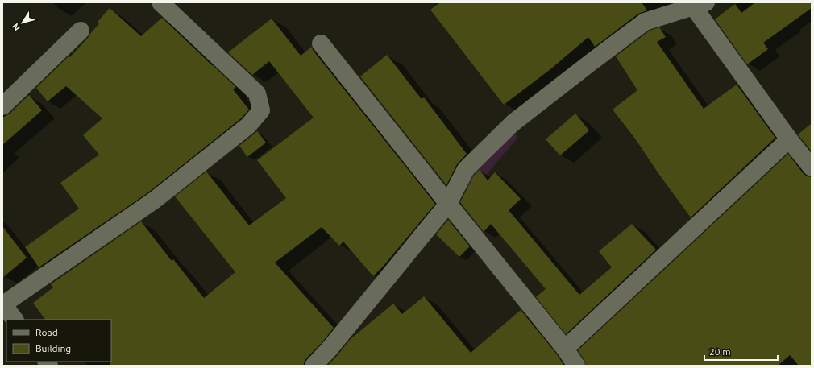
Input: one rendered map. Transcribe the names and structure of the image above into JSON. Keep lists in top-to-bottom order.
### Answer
{
  "legend": ["Road", "Building"],
  "scale_bar": "20 m",
  "north": "bottom left"
}
